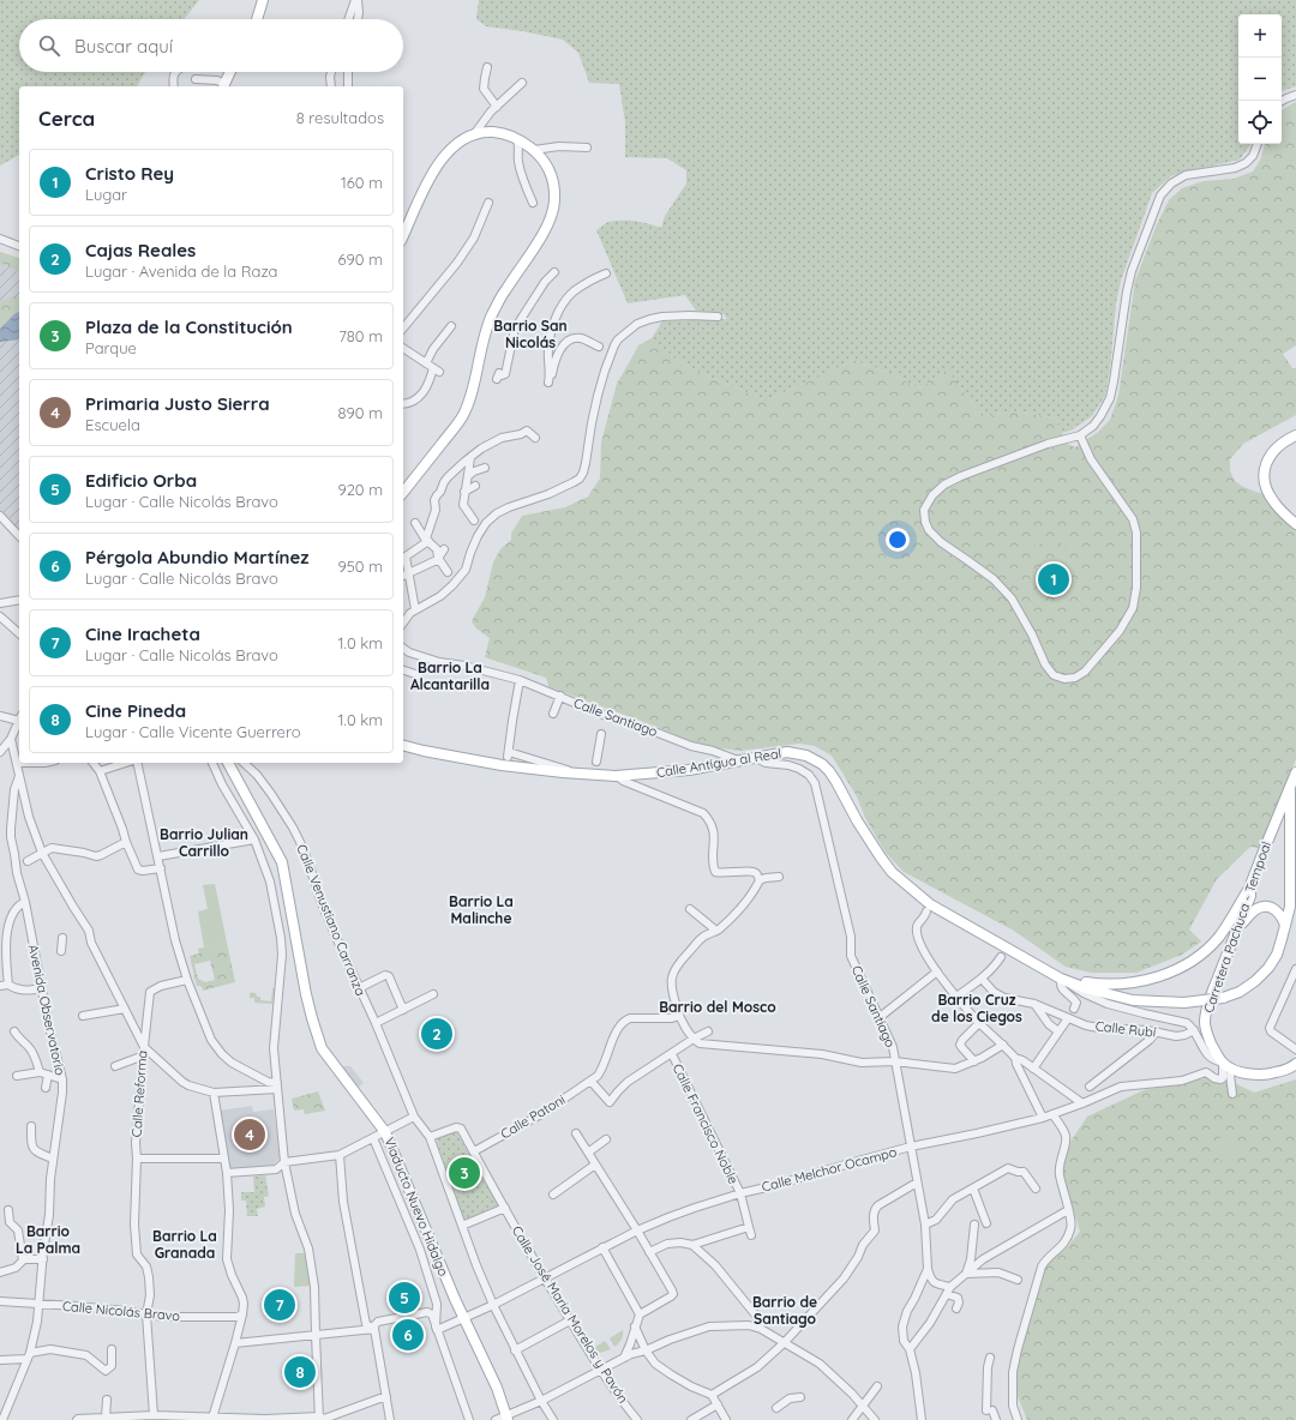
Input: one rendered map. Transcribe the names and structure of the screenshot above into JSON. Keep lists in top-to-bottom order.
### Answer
{
  "streets": {
    "main road": ["Calle Antigua al Real", "Carretera Pachuca - Tempoal", "Viaducto Nuevo Hidalgo"],
    "street": [
      "Calle Santiago",
      "Calle Venustiano Carranza",
      "Avenida Observatorio",
      "Calle Rubí",
      "Calle Reforma",
      "Calle Patoni",
      "Calle Francisco Noble",
      "Calle Melchor Ocampo",
      "Calle Nicolás Bravo",
      "Calle José María Morelos y Pavón"
    ]
  },
  "crossings": [
    ["Calle Santiago", "Calle Antigua al Real"],
    ["Calle Santiago", "Calle Melchor Ocampo"],
    ["Calle Venustiano Carranza", "Calle Melchor Ocampo"],
    ["Calle Venustiano Carranza", "Calle José María Morelos y Pavón"],
    ["Carretera Pachuca - Tempoal", "Calle Melchor Ocampo"],
    ["Avenida Observatorio", "Calle Reforma"],
    ["Avenida Observatorio", "Calle Nicolás Bravo"],
    ["Calle Reforma", "Calle Nicolás Bravo"],
    ["Calle Patoni", "Calle José María Morelos y Pavón"],
    ["Calle Francisco Noble", "Calle Melchor Ocampo"],
    ["Calle Melchor Ocampo", "Viaducto Nuevo Hidalgo"],
    ["Calle Melchor Ocampo", "Calle José María Morelos y Pavón"]
  ],
  "districts": [
    "Barrio San Nicolás",
    "Barrio La Alcantarilla",
    "Barrio Julian Carrillo",
    "Barrio La Malinche",
    "Barrio Cruz de los Ciegos",
    "Barrio del Mosco",
    "Barrio La Palma",
    "Barrio La Granada",
    "Barrio de Santiago"
  ],
  "page": {
    "map_buttons": ["+", "−"],
    "search": "Buscar aquí",
    "heading": ["Cerca", "8 resultados"],
    "list": [
      {
        "mark": "1",
        "name": "Cristo Rey",
        "note": "Lugar",
        "value": "160 m"
      },
      {
        "mark": "2",
        "name": "Cajas Reales",
        "note": "Lugar · Avenida de la Raza",
        "value": "690 m"
      },
      {
        "mark": "3",
        "name": "Plaza de la Constitución",
        "note": "Parque",
        "value": "780 m"
      },
      {
        "mark": "4",
        "name": "Primaria Justo Sierra",
        "note": "Escuela",
        "value": "890 m"
      },
      {
        "mark": "5",
        "name": "Edificio Orba",
        "note": "Lugar · Calle Nicolás Bravo",
        "value": "920 m"
      },
      {
        "mark": "6",
        "name": "Pérgola Abundio Martínez",
        "note": "Lugar · Calle Nicolás Bravo",
        "value": "950 m"
      },
      {
        "mark": "7",
        "name": "Cine Iracheta",
        "note": "Lugar · Calle Nicolás Bravo",
        "value": "1.0 km"
      },
      {
        "mark": "8",
        "name": "Cine Pineda",
        "note": "Lugar · Calle Vicente Guerrero",
        "value": "1.0 km"
      }
    ],
    "pins": [
      "1",
      "2",
      "4",
      "3",
      "5",
      "7",
      "6",
      "8"
    ]
  }
}
